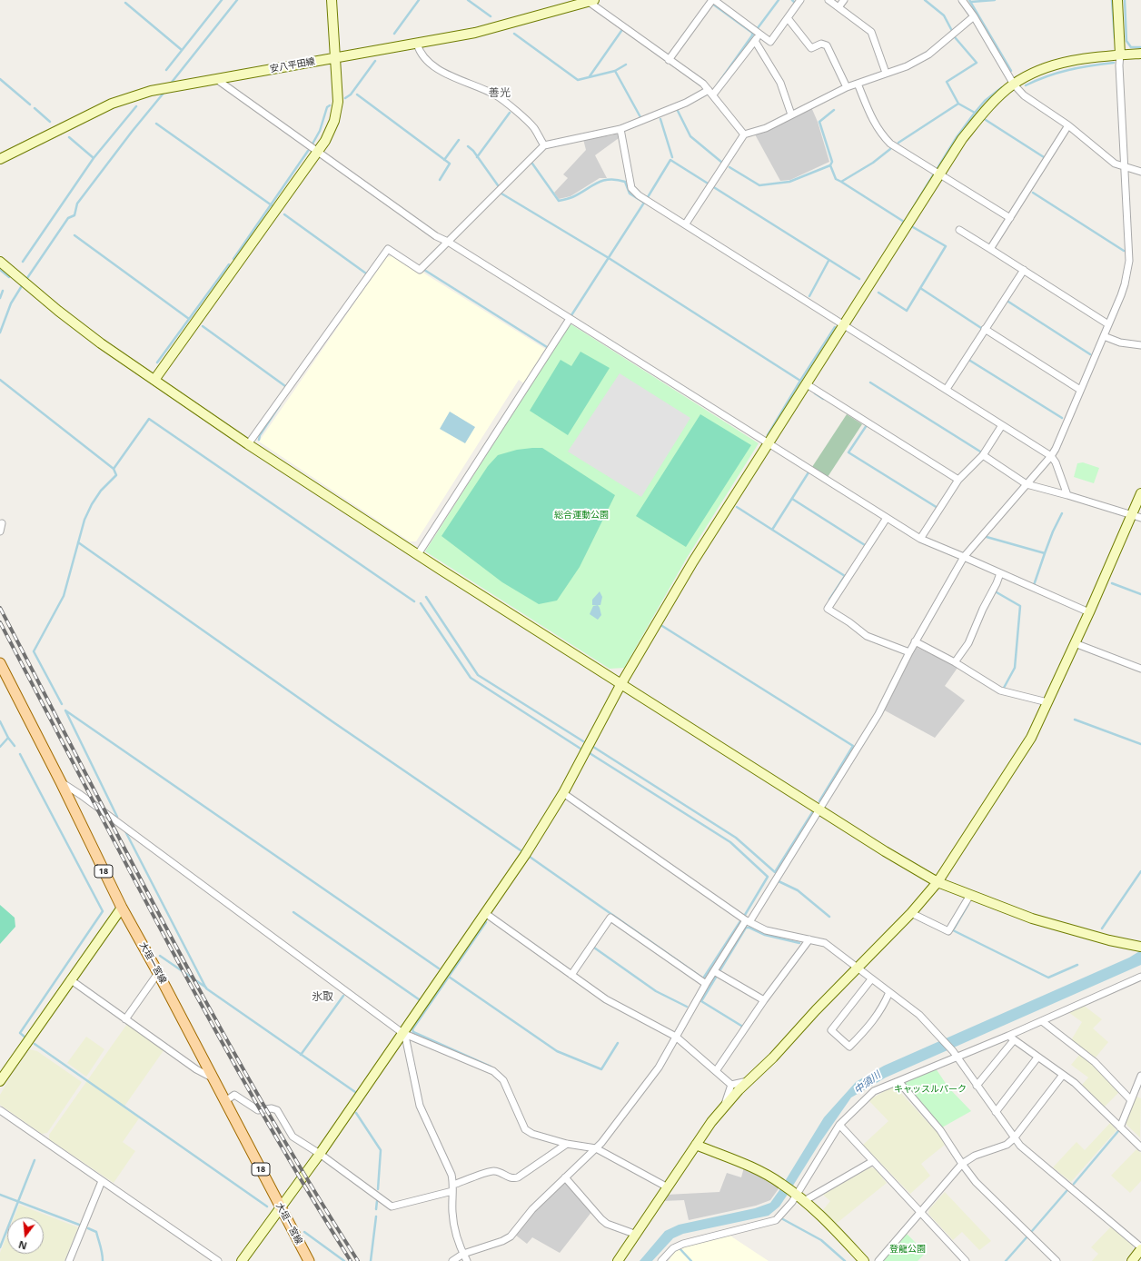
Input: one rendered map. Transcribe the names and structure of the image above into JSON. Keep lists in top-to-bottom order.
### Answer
{
  "streets": {
    "main road": ["18", "大垣一宮線"],
    "street": ["安八平田線"]
  },
  "districts": ["善光", "氷取"],
  "water": ["中須川"],
  "parks": ["総合運動公園", "キャッスルパーク", "登龍公園"],
  "north": "bottom"
}
